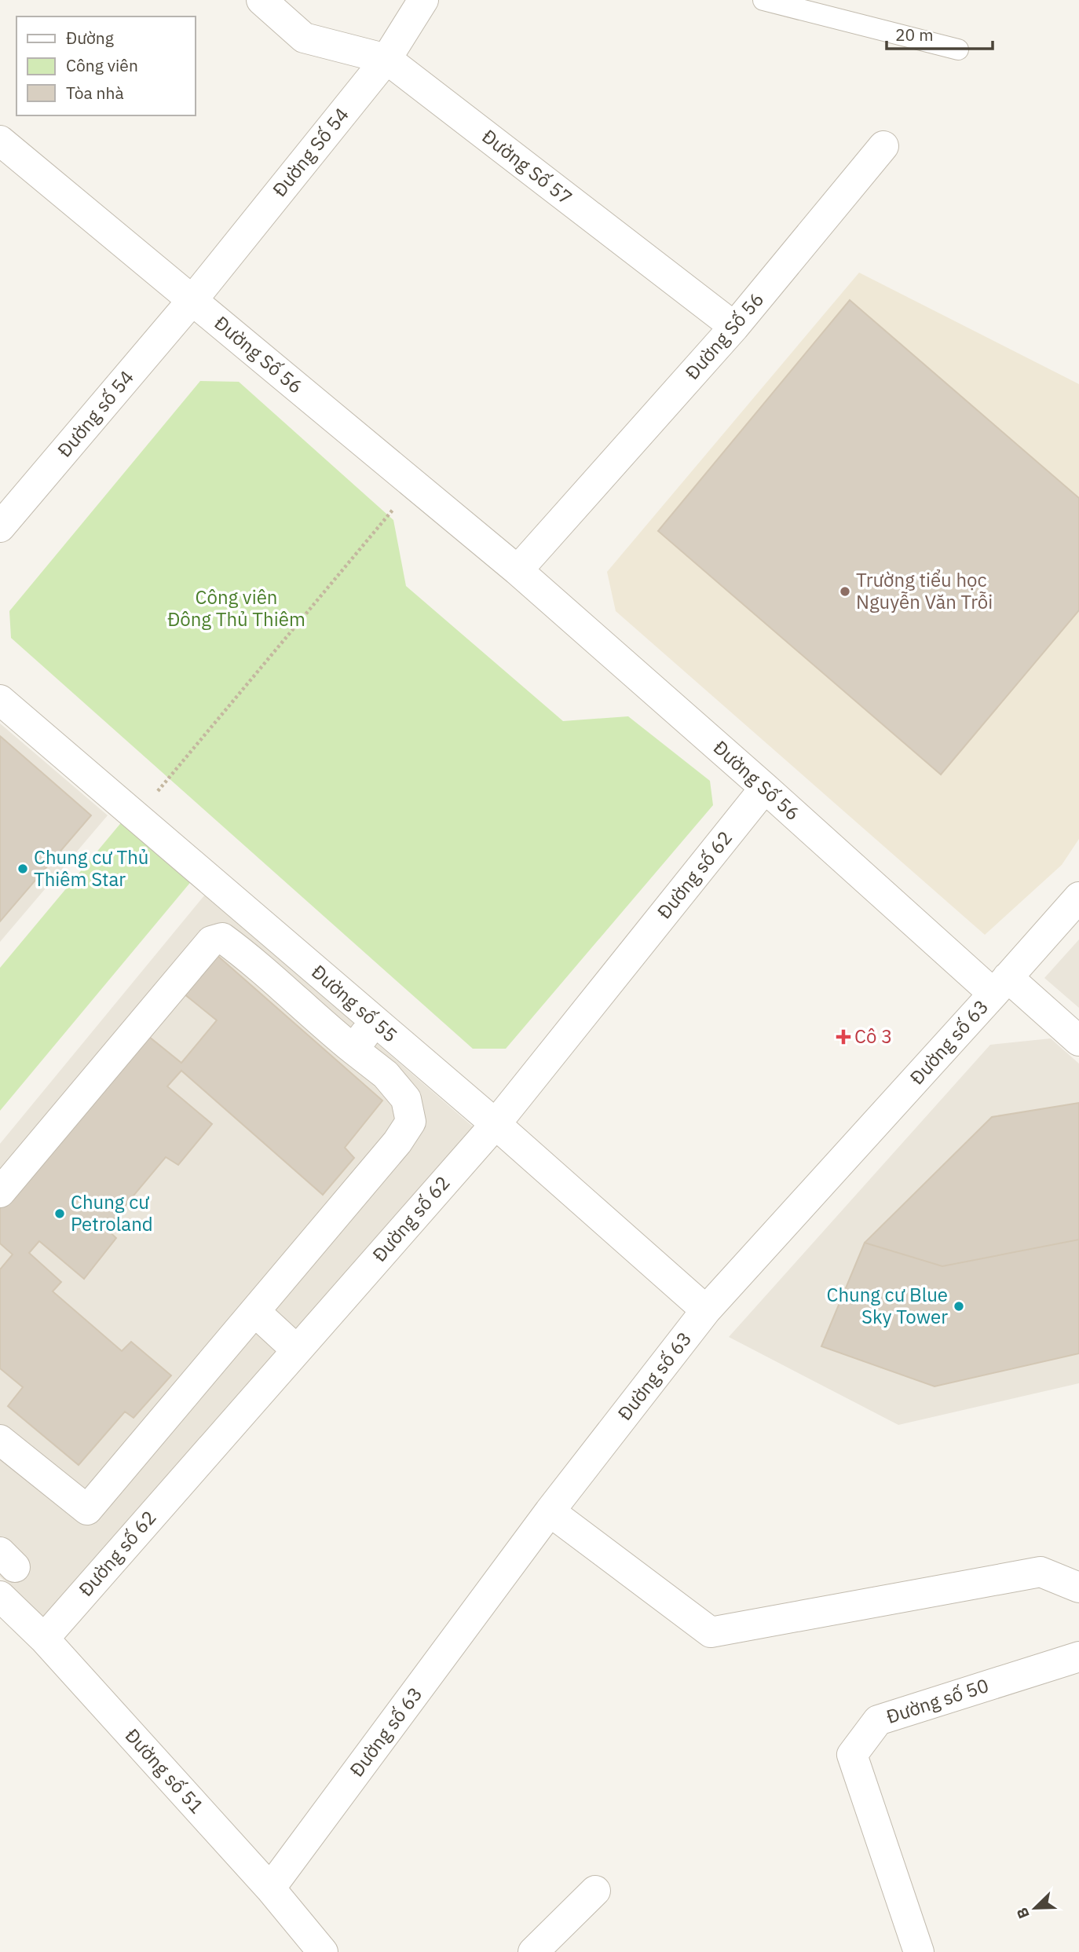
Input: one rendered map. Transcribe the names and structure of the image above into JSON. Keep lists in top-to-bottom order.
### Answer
{
  "streets": {
    "street": [
      "Đường Số 54",
      "Đường Số 57",
      "Đường Số 56",
      "Đường số 54",
      "Đường số 62",
      "Đường số 55",
      "Đường số 63",
      "Đường số 50",
      "Đường số 51"
    ]
  },
  "crossings": [
    ["Đường Số 54", "Đường Số 57"],
    ["Đường Số 54", "Đường Số 56"],
    ["Đường Số 54", "Đường số 54"],
    ["Đường Số 57", "Đường Số 56"],
    ["Đường Số 56", "Đường số 54"],
    ["Đường Số 56", "Đường số 62"],
    ["Đường Số 56", "Đường số 63"],
    ["Đường số 62", "Đường số 55"],
    ["Đường số 62", "Đường số 51"],
    ["Đường số 55", "Đường số 63"],
    ["Đường số 63", "Đường số 51"]
  ],
  "parks": ["Công viên Đông Thủ Thiêm"],
  "places": {
    "other": [
      "Trường tiểu học Nguyễn Văn Trỗi",
      "Chung cư Thủ Thiêm Star",
      "Chung cư Petroland",
      "Chung cư Blue Sky Tower"
    ],
    "health": ["Cô 3"]
  },
  "legend": ["Đường", "Công viên", "Tòa nhà"],
  "scale_bar": "20 m",
  "north": "bottom left"
}
